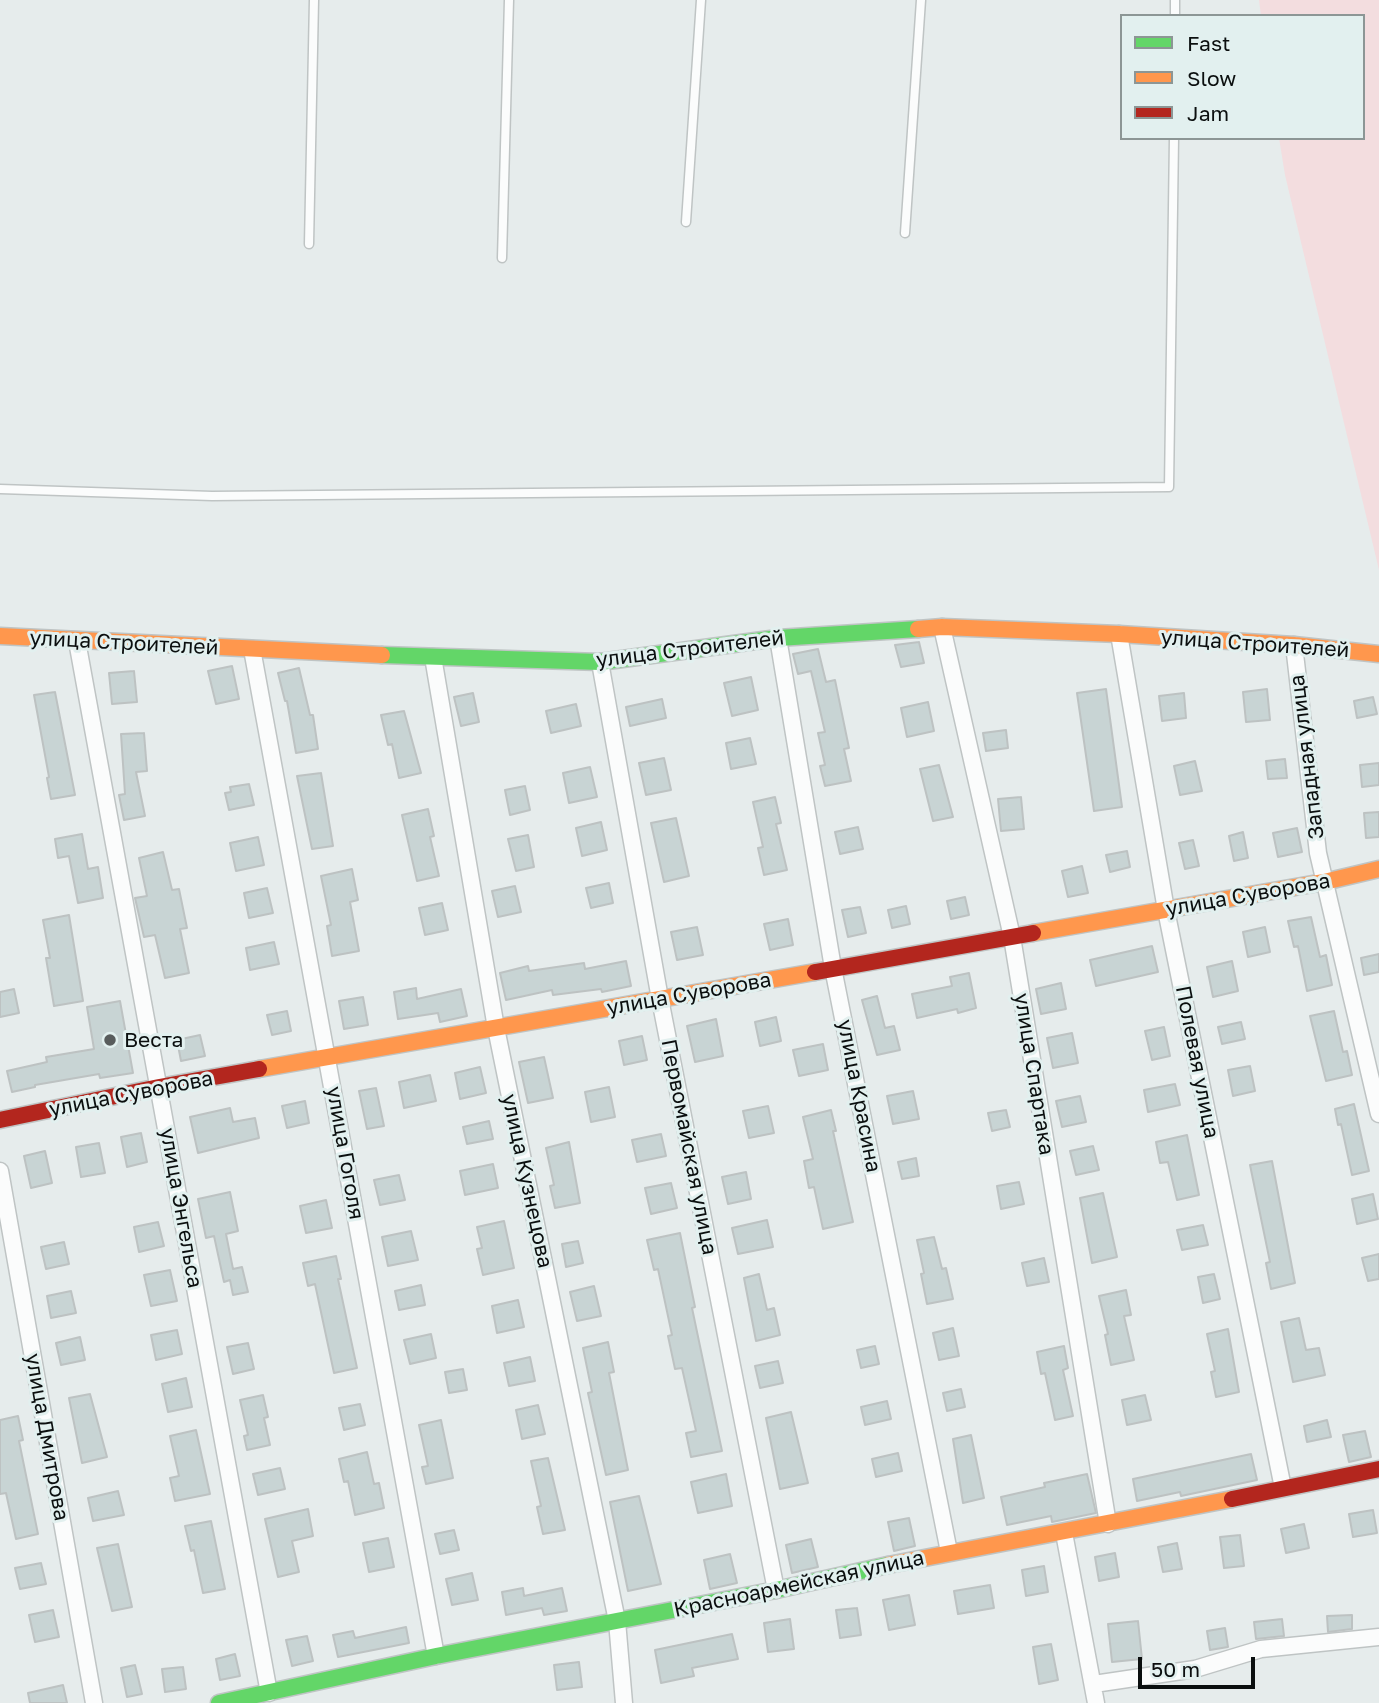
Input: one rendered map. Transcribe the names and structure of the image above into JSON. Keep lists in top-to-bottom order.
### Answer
{
  "streets": {
    "street": [
      "улица Строителей",
      "Западная улица",
      "улица Суворова",
      "Полевая улица",
      "улица Спартака",
      "улица Красина",
      "Первомайская улица",
      "улица Гоголя",
      "улица Кузнецова",
      "улица Энгельса",
      "улица Дмитрова",
      "Красноармейская улица"
    ]
  },
  "crossings": [
    ["улица Строителей", "Западная улица"],
    ["улица Строителей", "Полевая улица"],
    ["улица Строителей", "улица Спартака"],
    ["улица Строителей", "улица Красина"],
    ["улица Строителей", "Первомайская улица"],
    ["улица Строителей", "улица Гоголя"],
    ["улица Строителей", "улица Кузнецова"],
    ["улица Строителей", "улица Энгельса"],
    ["Западная улица", "улица Суворова"],
    ["улица Суворова", "Полевая улица"],
    ["улица Суворова", "улица Спартака"],
    ["улица Суворова", "улица Красина"],
    ["улица Суворова", "Первомайская улица"],
    ["улица Суворова", "улица Гоголя"],
    ["улица Суворова", "улица Кузнецова"],
    ["улица Суворова", "улица Энгельса"],
    ["Полевая улица", "Красноармейская улица"],
    ["улица Спартака", "Красноармейская улица"],
    ["улица Красина", "Красноармейская улица"],
    ["Первомайская улица", "Красноармейская улица"],
    ["улица Гоголя", "Красноармейская улица"],
    ["улица Кузнецова", "Красноармейская улица"],
    ["улица Энгельса", "Красноармейская улица"]
  ],
  "places": ["Веста"],
  "legend": ["Fast", "Slow", "Jam"],
  "scale_bar": "50 m"
}
